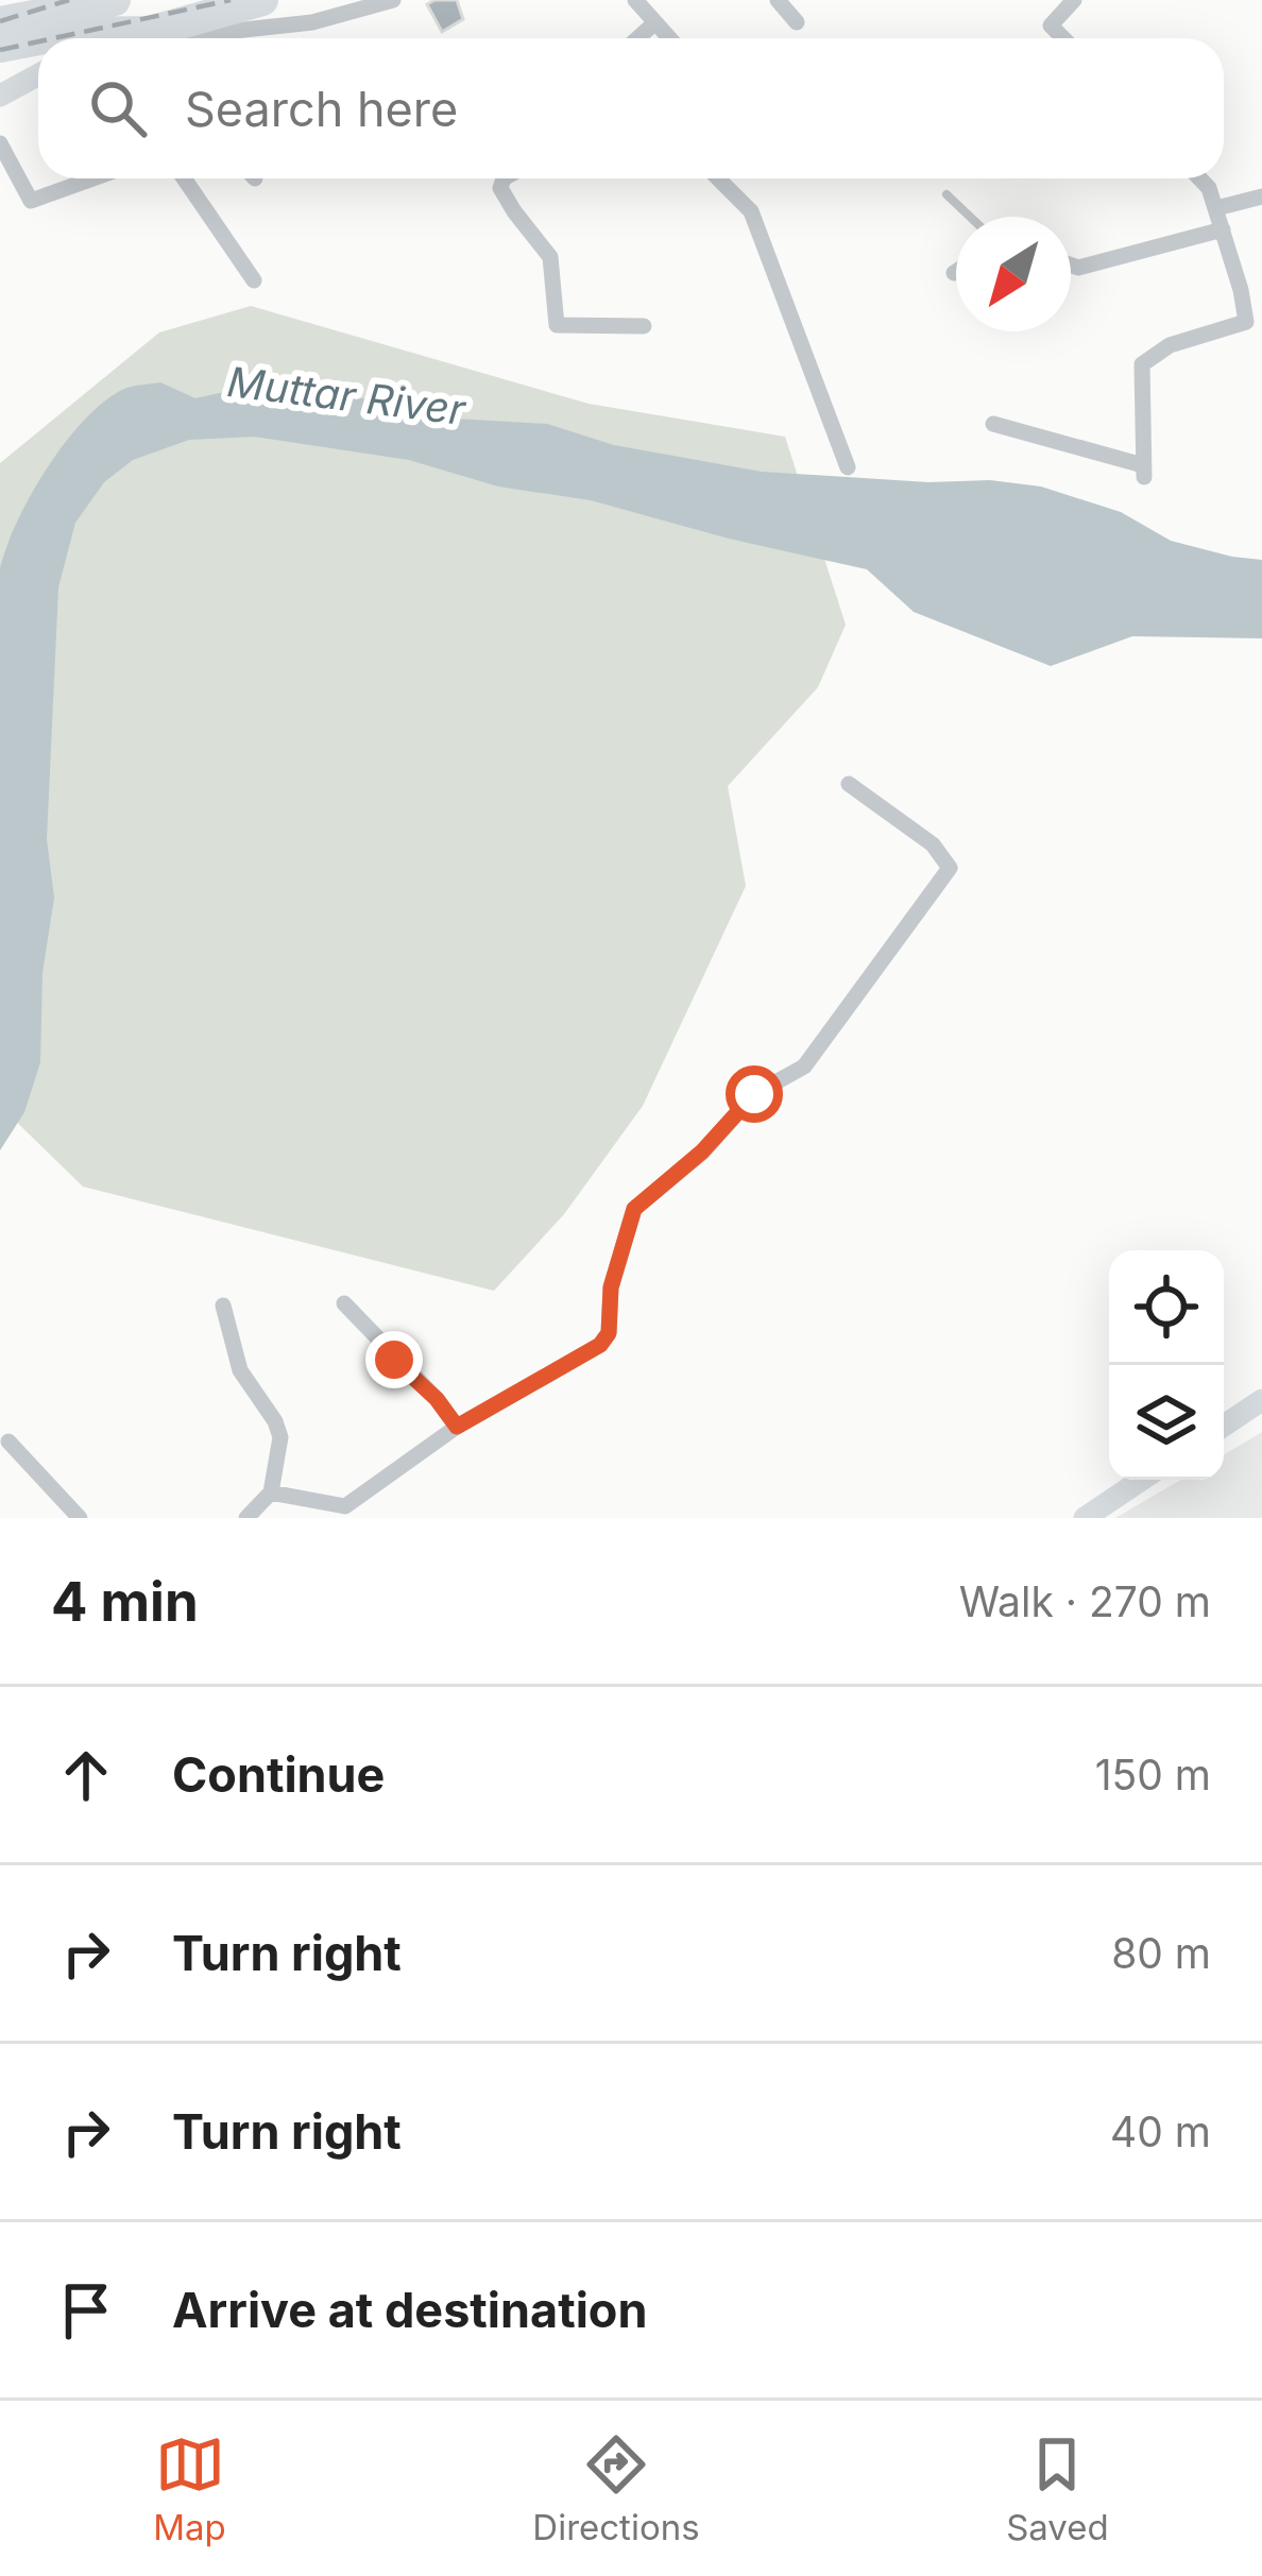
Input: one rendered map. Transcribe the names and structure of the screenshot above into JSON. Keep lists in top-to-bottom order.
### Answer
{
  "water": ["Muttar River"],
  "north": "bottom left",
  "page": {
    "search": "Search here",
    "heading": ["4 min", "Walk · 270 m"],
    "list": [
      ["Continue", "150 m"],
      ["Turn right", "80 m"],
      ["Turn right", "40 m"],
      "Arrive at destination"
    ],
    "nav": ["Map", "Directions", "Saved"]
  }
}
